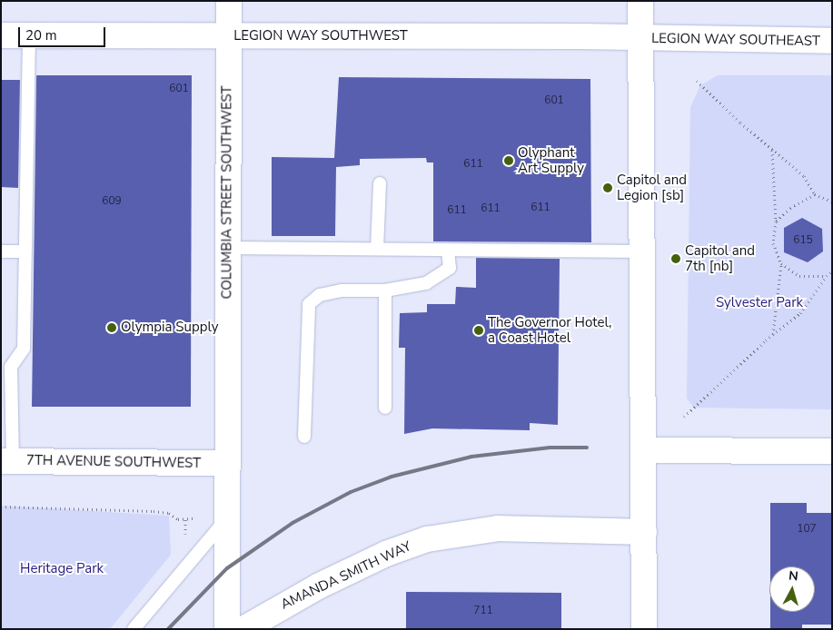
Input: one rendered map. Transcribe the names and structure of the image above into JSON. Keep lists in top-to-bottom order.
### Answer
{
  "streets": {
    "street": [
      "LEGION WAY SOUTHWEST",
      "LEGION WAY SOUTHEAST",
      "COLUMBIA STREET SOUTHWEST",
      "7TH AVENUE SOUTHWEST",
      "AMANDA SMITH WAY"
    ]
  },
  "crossings": [
    ["LEGION WAY SOUTHWEST", "LEGION WAY SOUTHEAST"],
    ["LEGION WAY SOUTHWEST", "COLUMBIA STREET SOUTHWEST"],
    ["COLUMBIA STREET SOUTHWEST", "7TH AVENUE SOUTHWEST"]
  ],
  "parks": ["Sylvester Park", "Heritage Park"],
  "places": [
    "Olyphant Art Supply",
    "Capitol and Legion [sb]",
    "Capitol and 7th [nb]",
    "Olympia Supply",
    "The Governor Hotel, a Coast Hotel"
  ],
  "house_numbers": [
    "601",
    "601",
    "611",
    "609",
    "611",
    "611",
    "611",
    "615",
    "107",
    "711"
  ],
  "scale_bar": "20 m",
  "north": "top"
}
